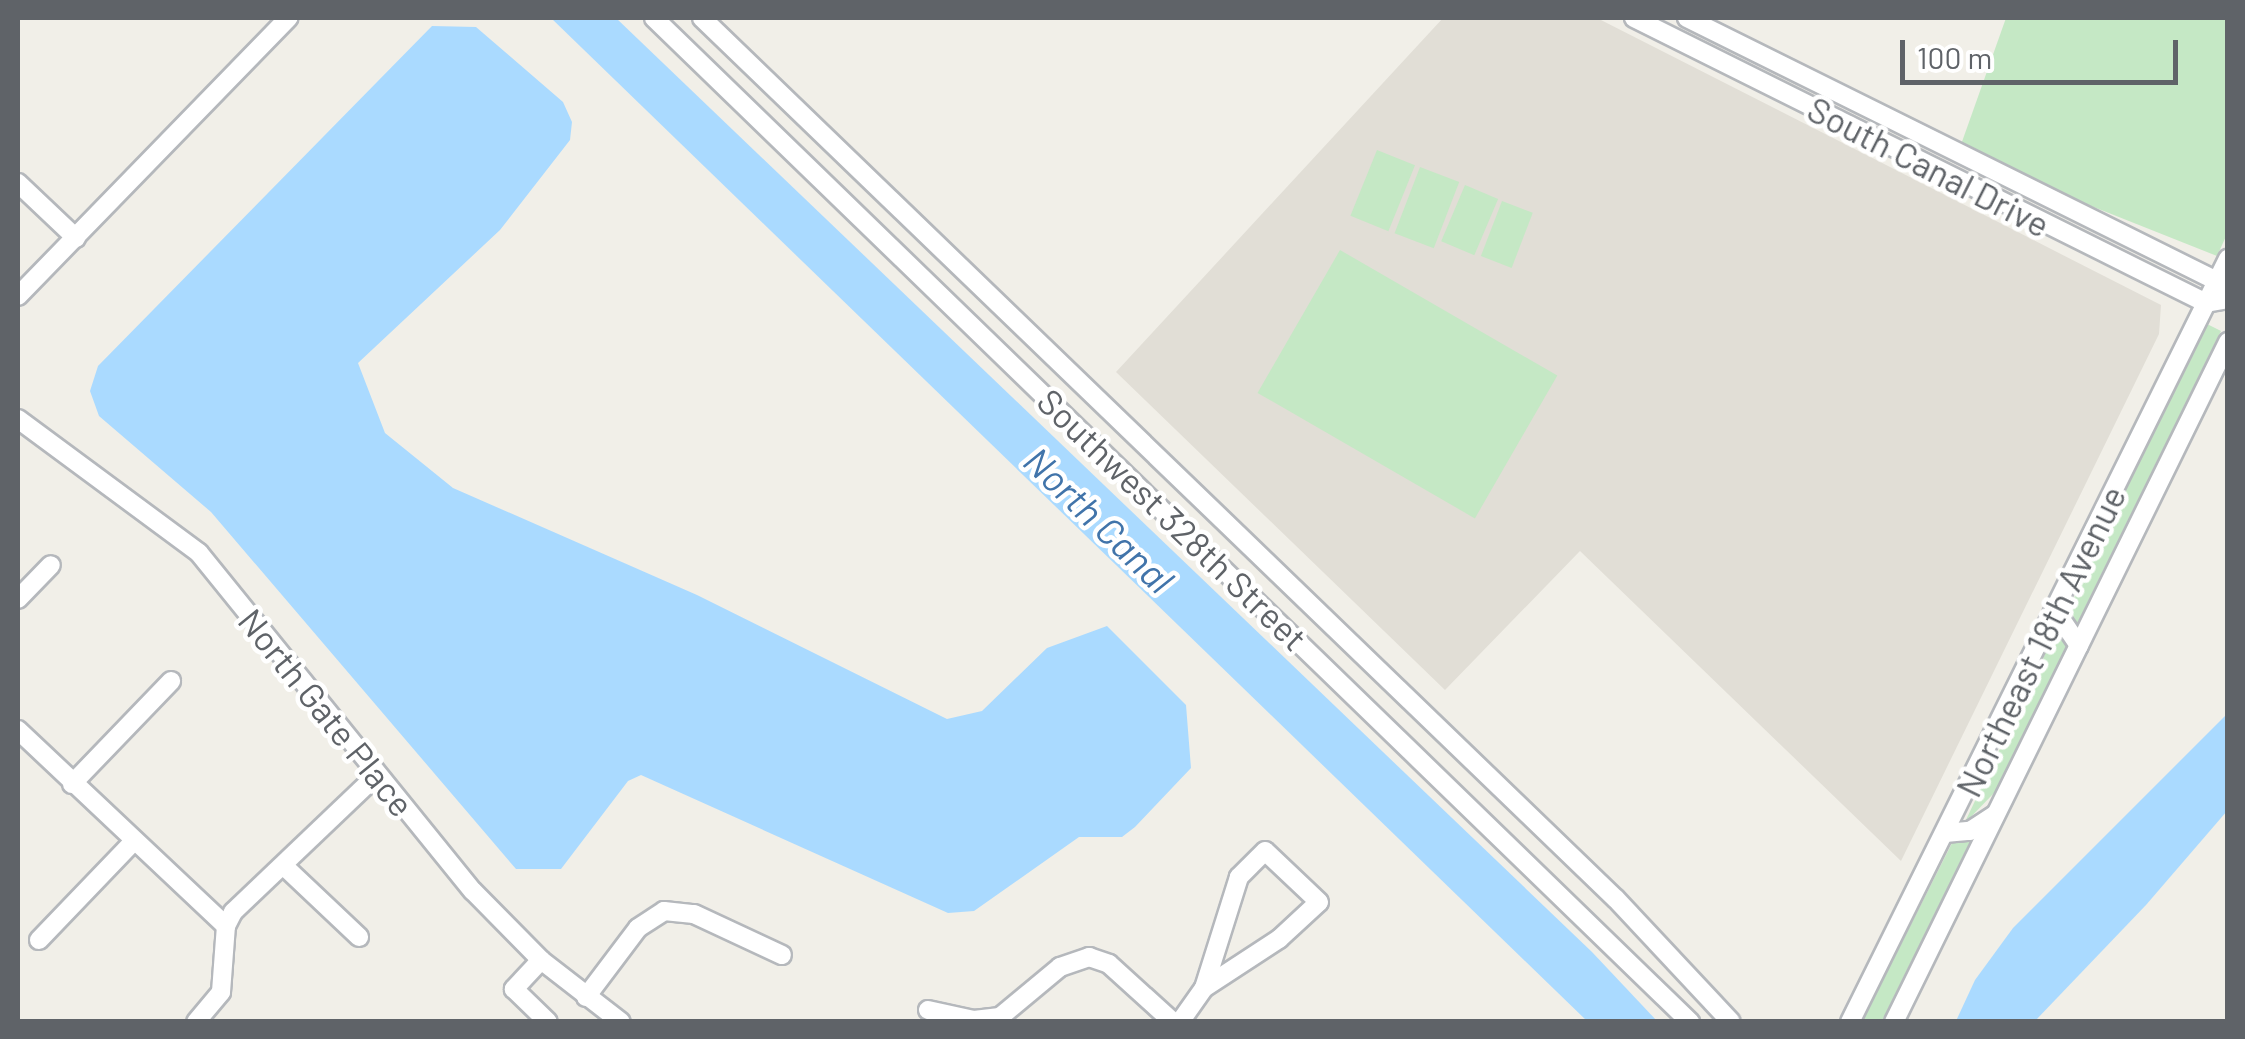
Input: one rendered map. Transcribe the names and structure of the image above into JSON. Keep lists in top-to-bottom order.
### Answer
{
  "streets": {
    "street": [
      "South Canal Drive",
      "Southwest 328th Street",
      "Northeast 18th Avenue",
      "North Gate Place"
    ]
  },
  "crossings": [
    ["South Canal Drive", "Northeast 18th Avenue"]
  ],
  "water": ["North Canal"],
  "scale_bar": "100 m"
}
